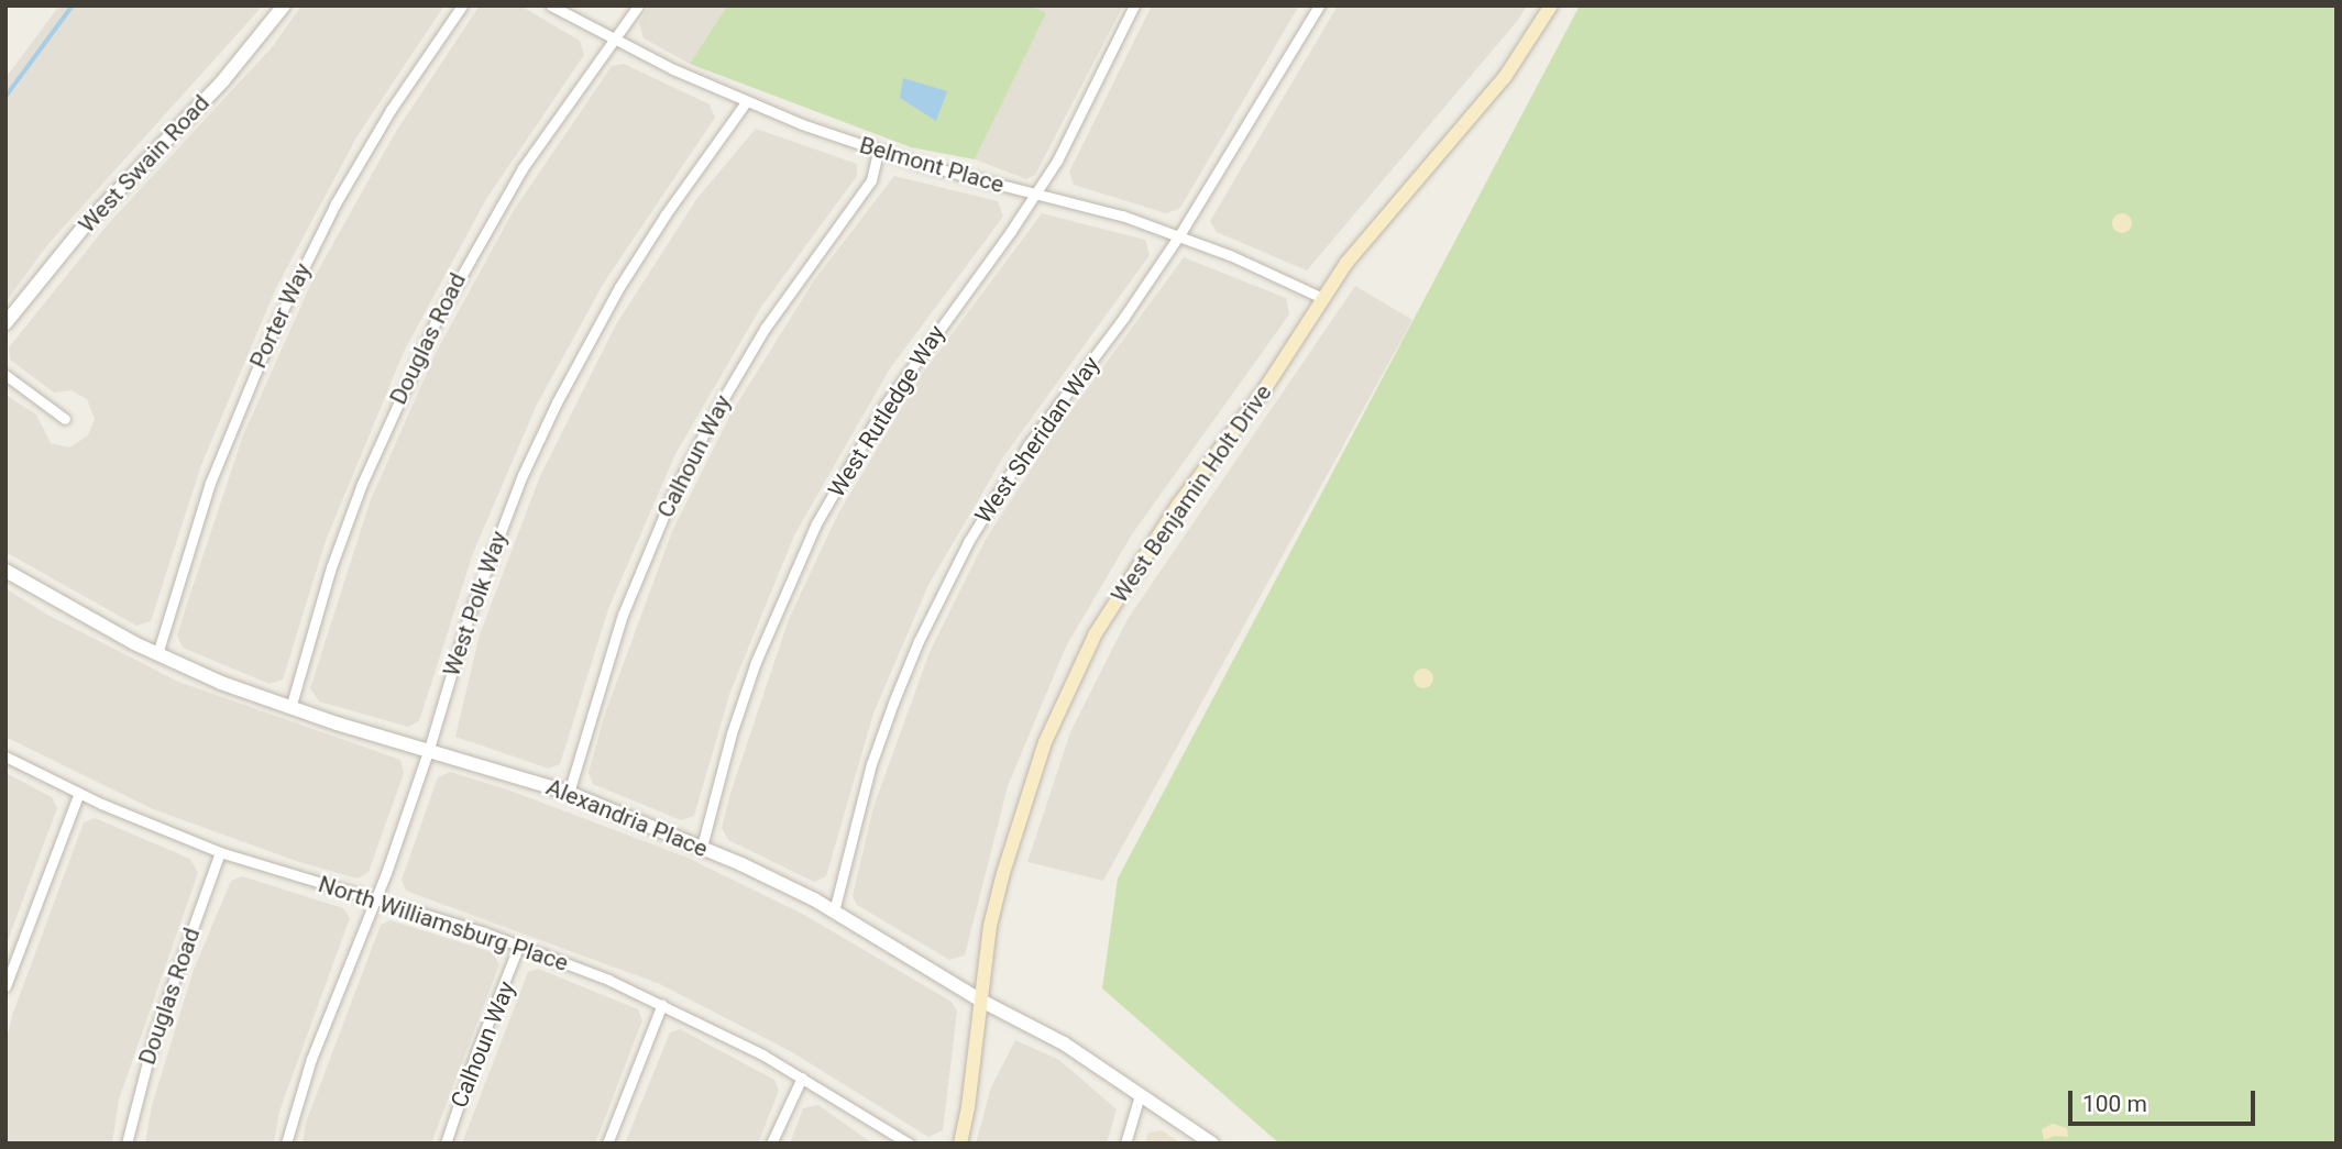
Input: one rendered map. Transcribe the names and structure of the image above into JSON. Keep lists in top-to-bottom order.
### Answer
{
  "streets": {
    "main road": ["West Benjamin Holt Drive"],
    "street": [
      "West Swain Road",
      "Belmont Place",
      "Porter Way",
      "Douglas Road",
      "West Rutledge Way",
      "West Sheridan Way",
      "Calhoun Way",
      "West Polk Way",
      "Alexandria Place",
      "North Williamsburg Place"
    ]
  },
  "crossings": [
    ["Belmont Place", "Douglas Road"],
    ["Belmont Place", "West Rutledge Way"],
    ["Belmont Place", "West Sheridan Way"],
    ["Belmont Place", "Calhoun Way"],
    ["Belmont Place", "West Benjamin Holt Drive"],
    ["Belmont Place", "West Polk Way"],
    ["Porter Way", "Alexandria Place"],
    ["Douglas Road", "Alexandria Place"],
    ["Douglas Road", "North Williamsburg Place"],
    ["West Rutledge Way", "Alexandria Place"],
    ["West Sheridan Way", "Alexandria Place"],
    ["Calhoun Way", "Alexandria Place"],
    ["Calhoun Way", "North Williamsburg Place"],
    ["West Benjamin Holt Drive", "Alexandria Place"],
    ["West Polk Way", "Alexandria Place"],
    ["West Polk Way", "North Williamsburg Place"]
  ],
  "scale_bar": "100 m"
}
